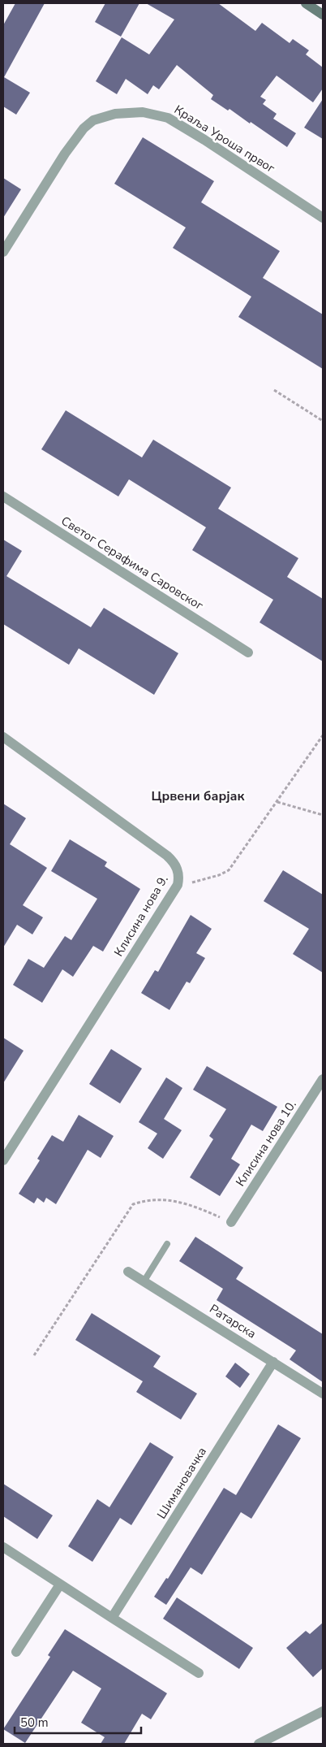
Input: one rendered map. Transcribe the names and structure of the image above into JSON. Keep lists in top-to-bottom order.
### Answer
{
  "streets": {
    "street": [
      "Краља Уроша првог",
      "Светог Серафима Саровског",
      "Клисина нова 9.",
      "Клисина нова 10.",
      "Ратарска",
      "Шимановачка"
    ]
  },
  "crossings": [
    ["Ратарска", "Шимановачка"]
  ],
  "districts": ["Црвени барјак"],
  "scale_bar": "50 m"
}
